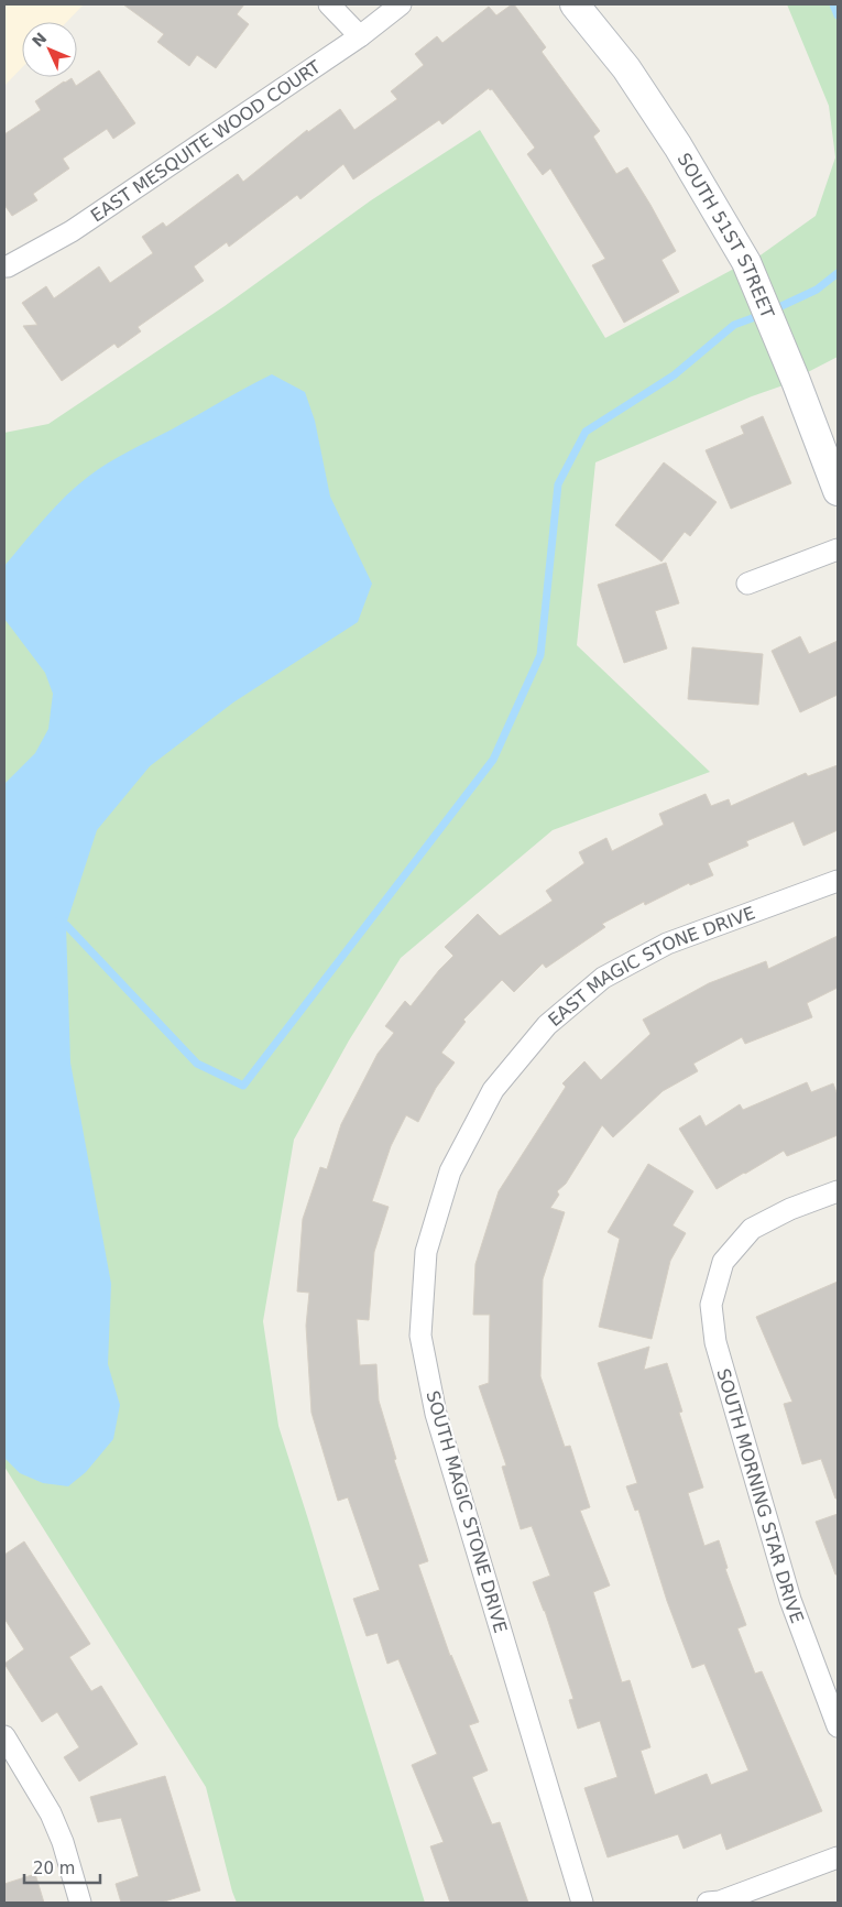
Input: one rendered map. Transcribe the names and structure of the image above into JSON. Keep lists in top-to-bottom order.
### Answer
{
  "streets": {
    "street": [
      "EAST MESQUITE WOOD COURT",
      "SOUTH 51ST STREET",
      "EAST MAGIC STONE DRIVE",
      "SOUTH MORNING STAR DRIVE",
      "SOUTH MAGIC STONE DRIVE"
    ]
  },
  "crossings": [
    ["EAST MAGIC STONE DRIVE", "SOUTH MAGIC STONE DRIVE"]
  ],
  "scale_bar": "20 m",
  "north": "top left"
}
